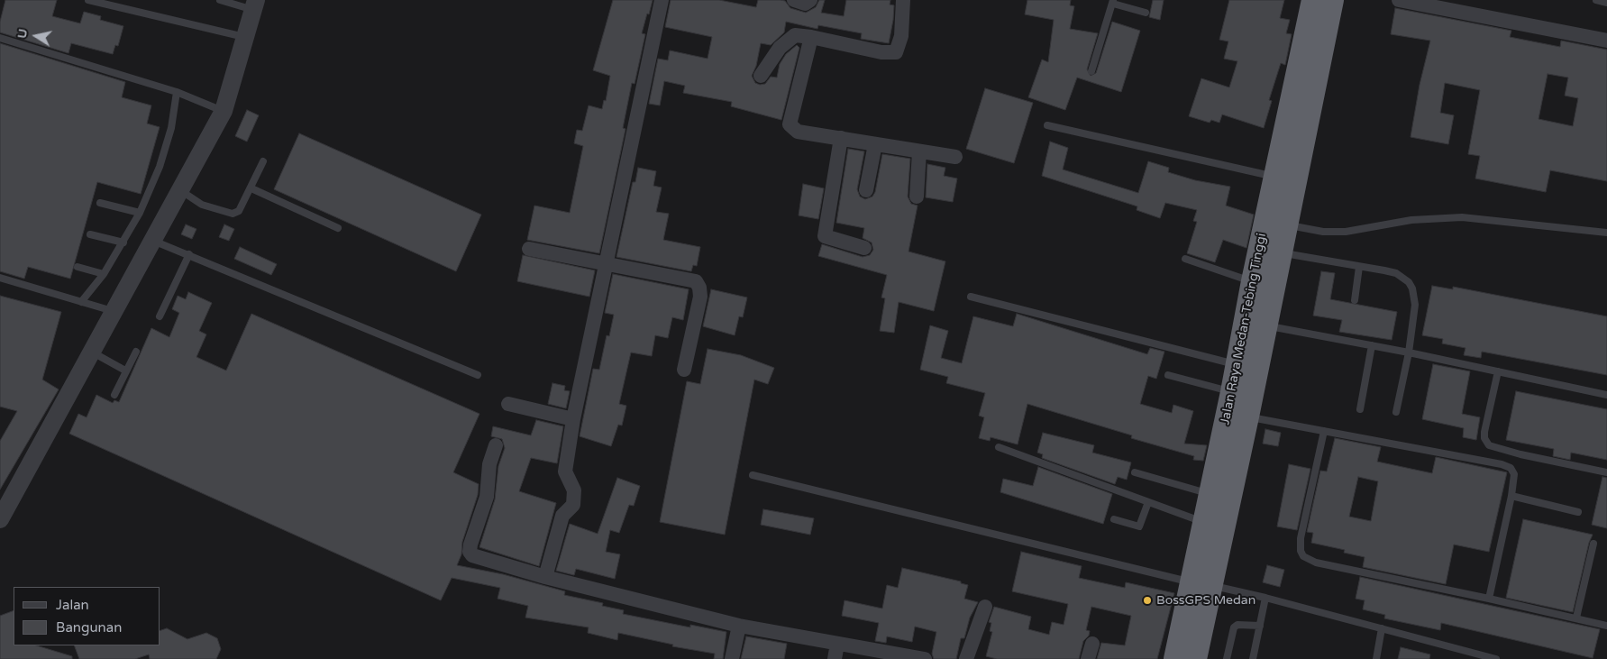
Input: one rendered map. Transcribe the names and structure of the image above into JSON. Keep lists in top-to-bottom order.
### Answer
{
  "streets": {
    "highway": ["Jalan Raya Medan-Tebing Tinggi"]
  },
  "places": ["BossGPS Medan"],
  "legend": ["Jalan", "Bangunan"],
  "north": "left"
}
